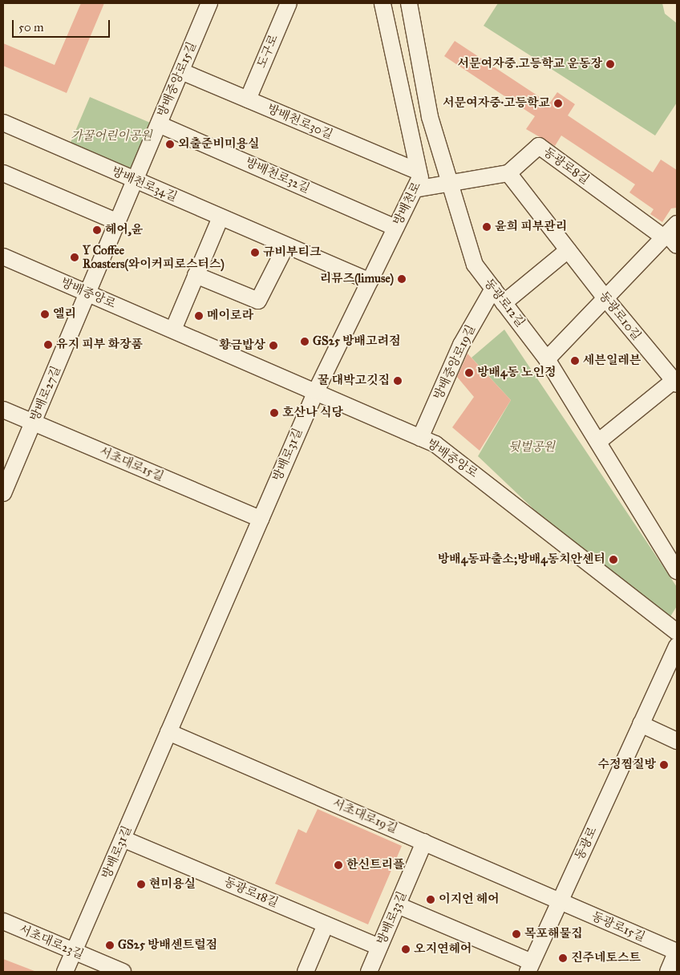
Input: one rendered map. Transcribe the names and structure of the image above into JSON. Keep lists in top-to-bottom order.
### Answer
{
  "streets": {
    "street": [
      "도구로",
      "방배중앙로15길",
      "방배천로30길",
      "동광로8길",
      "방배천로32길",
      "방배천로34길",
      "방배천로",
      "방배중앙로",
      "동광로12길",
      "동광로10길",
      "방배중앙로19길",
      "방배로27길",
      "방배로31길",
      "서초대로15길",
      "서초대로19길",
      "동광로",
      "동광로18길",
      "방배로33길",
      "동광로15길",
      "서초대로23길"
    ]
  },
  "crossings": [
    ["도구로", "방배천로30길"],
    ["방배중앙로15길", "방배천로30길"],
    ["방배중앙로15길", "방배천로32길"],
    ["방배중앙로15길", "방배천로34길"],
    ["방배중앙로15길", "방배중앙로"],
    ["방배중앙로15길", "방배로27길"],
    ["방배천로30길", "방배천로"],
    ["동광로8길", "동광로12길"],
    ["동광로8길", "동광로10길"],
    ["방배천로32길", "방배천로"],
    ["방배천로34길", "방배천로"],
    ["방배천로", "방배중앙로"],
    ["방배천로", "방배로31길"],
    ["방배중앙로", "방배중앙로19길"],
    ["방배중앙로", "방배로27길"],
    ["방배중앙로", "방배로31길"],
    ["동광로12길", "동광로10길"],
    ["동광로12길", "방배중앙로19길"],
    ["방배로27길", "서초대로15길"],
    ["방배로31길", "서초대로15길"],
    ["방배로31길", "서초대로19길"],
    ["방배로31길", "동광로18길"],
    ["방배로31길", "서초대로23길"],
    ["서초대로19길", "동광로"],
    ["서초대로19길", "방배로33길"],
    ["서초대로19길", "동광로15길"],
    ["동광로", "방배로33길"],
    ["동광로", "동광로15길"],
    ["동광로18길", "방배로33길"]
  ],
  "parks": ["가꿀어린이공원", "뒷벌공원"],
  "places": [
    "서문여자중.고등학교 운동장",
    "서문여자중·고등학교",
    "외출준비미용실",
    "윤희 피부관리",
    "헤어,윤",
    "규비부티크",
    "Y Coffee Roasters(와이커피로스터스)",
    "리뮤즈(limuse)",
    "엘리",
    "메이로라",
    "GS25 방배고려점",
    "유지 피부 화장품",
    "황금밥상",
    "세븐일레븐",
    "방배4동 노인정",
    "꿀 대박고깃집",
    "호산나 식당",
    "방배4동파출소;방배4동치안센터",
    "수정찜질방",
    "한신트리플",
    "현미용실",
    "이지언 헤어",
    "목포해물집",
    "GS25 방배센트럴점",
    "오지연헤어",
    "진주네토스트"
  ],
  "scale_bar": "50 m"
}
